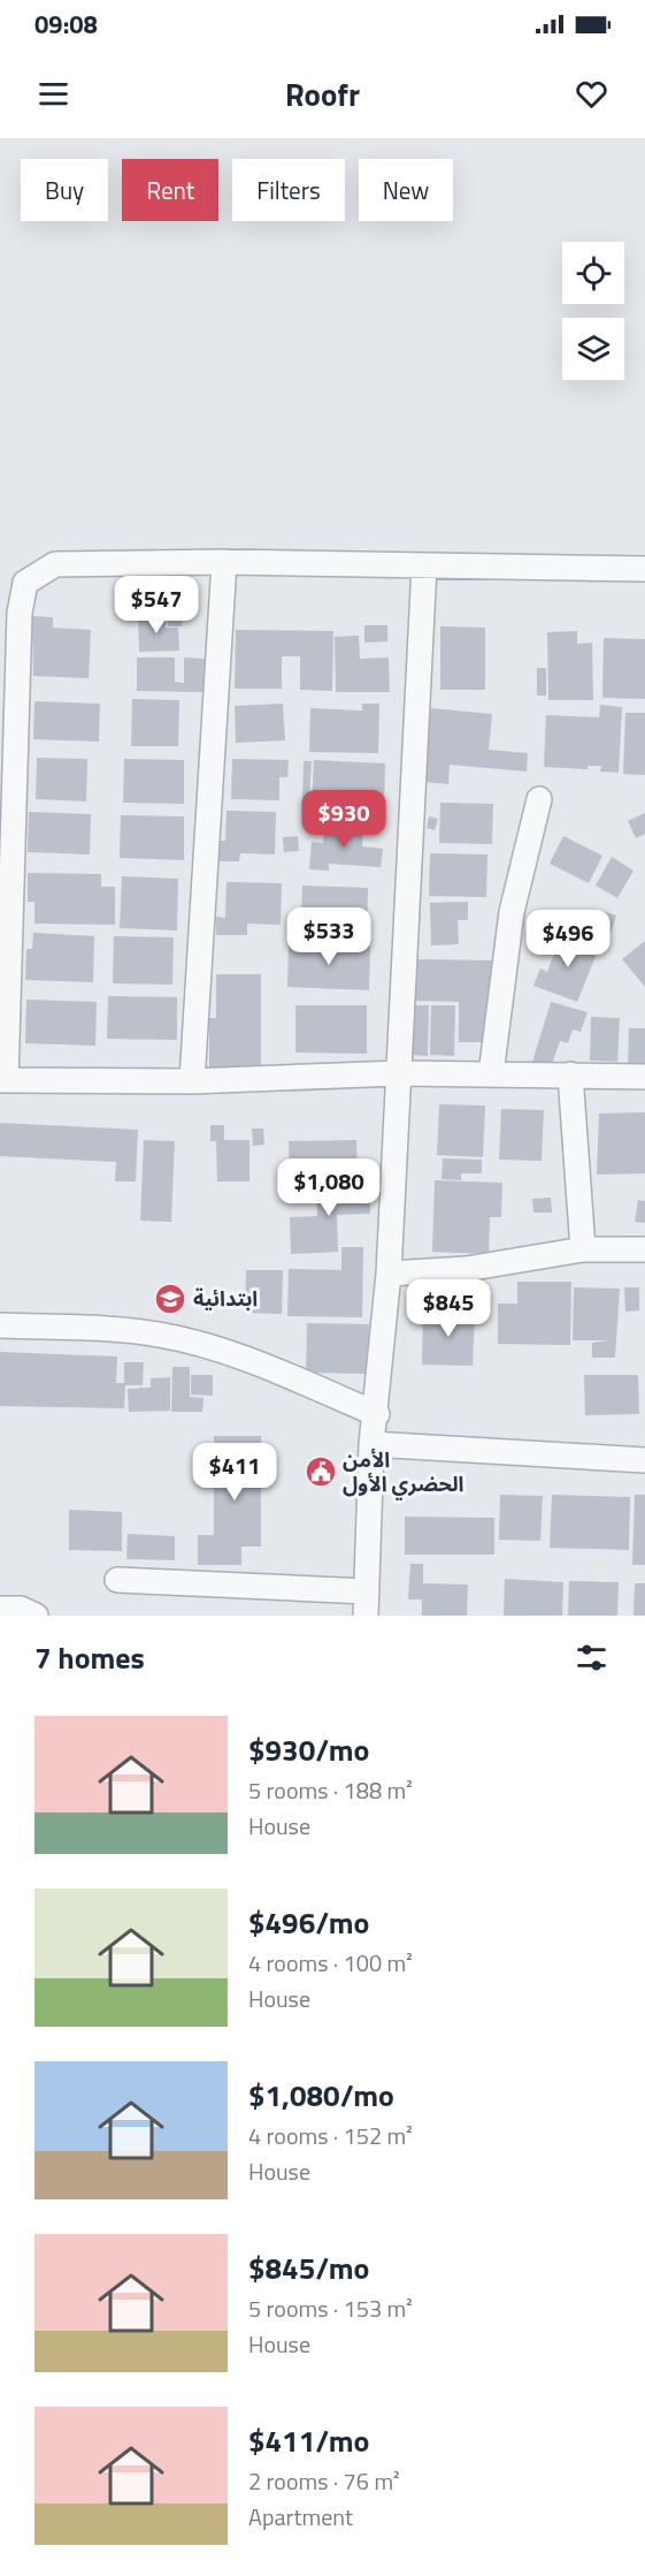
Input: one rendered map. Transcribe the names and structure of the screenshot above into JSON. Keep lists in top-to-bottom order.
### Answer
{
  "places": {
    "school or university": ["ابتدائية"],
    "public building": ["الأمن الحضري الأول"]
  },
  "page": {
    "status": "09:08",
    "header": "Roofr",
    "chip": [
      "Buy",
      "Rent",
      "Filters",
      "New"
    ],
    "price": [
      "$547",
      "$930",
      "$533",
      "$496",
      "$1,080",
      "$845",
      "$411"
    ],
    "heading": "7 homes",
    "list": [
      {
        "name": "$930/mo",
        "note": "5 rooms · 188 m² · House"
      },
      {
        "name": "$496/mo",
        "note": "4 rooms · 100 m² · House"
      },
      {
        "name": "$1,080/mo",
        "note": "4 rooms · 152 m² · House"
      },
      {
        "name": "$845/mo",
        "note": "5 rooms · 153 m² · House"
      },
      {
        "name": "$411/mo",
        "note": "2 rooms · 76 m² · Apartment"
      }
    ]
  }
}
